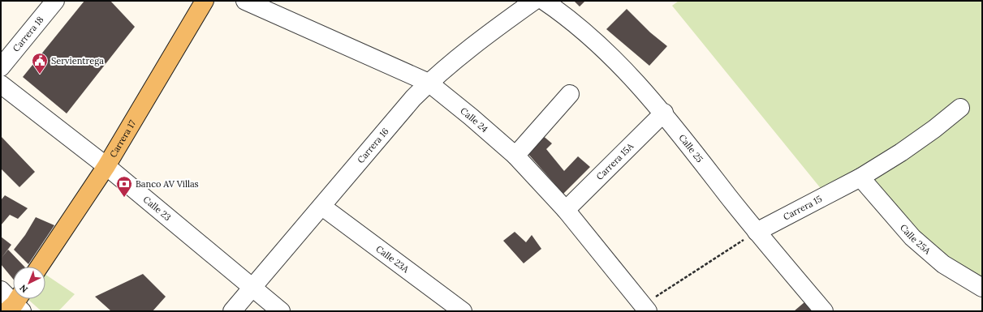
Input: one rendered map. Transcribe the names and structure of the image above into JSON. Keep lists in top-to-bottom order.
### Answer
{
  "streets": {
    "main road": ["Carrera 17"],
    "street": [
      "Carrera 18",
      "Calle 24",
      "Carrera 16",
      "Calle 25",
      "Carrera 15A",
      "Carrera 15",
      "Calle 23",
      "Calle 25A",
      "Calle 23A"
    ]
  },
  "crossings": [
    ["Calle 24", "Carrera 16"],
    ["Calle 24", "Carrera 15A"],
    ["Carrera 17", "Calle 23"],
    ["Carrera 16", "Calle 23"],
    ["Carrera 16", "Calle 23A"],
    ["Calle 25", "Carrera 15A"],
    ["Calle 25", "Carrera 15"],
    ["Carrera 15", "Calle 25A"]
  ],
  "places": {
    "public building": ["Servientrega"],
    "bank": ["Banco AV Villas"]
  },
  "north": "bottom left"
}
